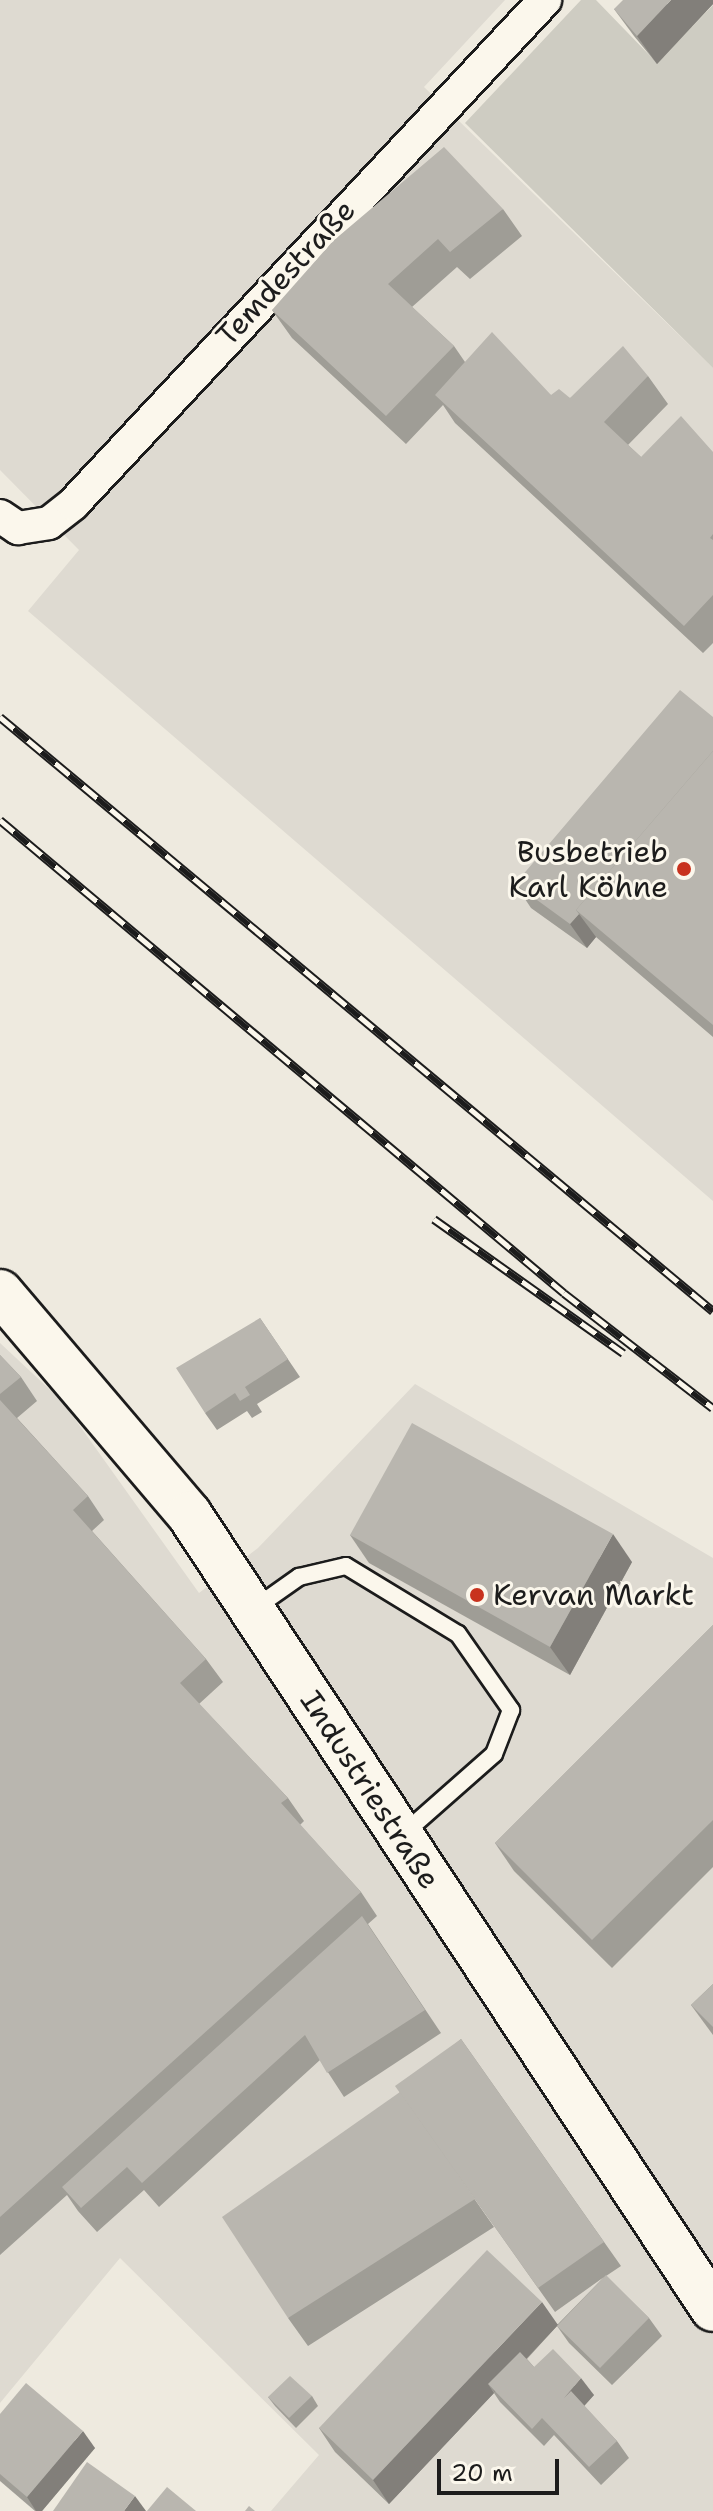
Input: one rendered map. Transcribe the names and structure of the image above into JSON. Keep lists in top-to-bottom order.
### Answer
{
  "streets": {
    "street": ["Temdestraße", "Industriestraße"]
  },
  "places": ["Busbetrieb Karl Köhne", "Kervan Markt"],
  "scale_bar": "20 m"
}
